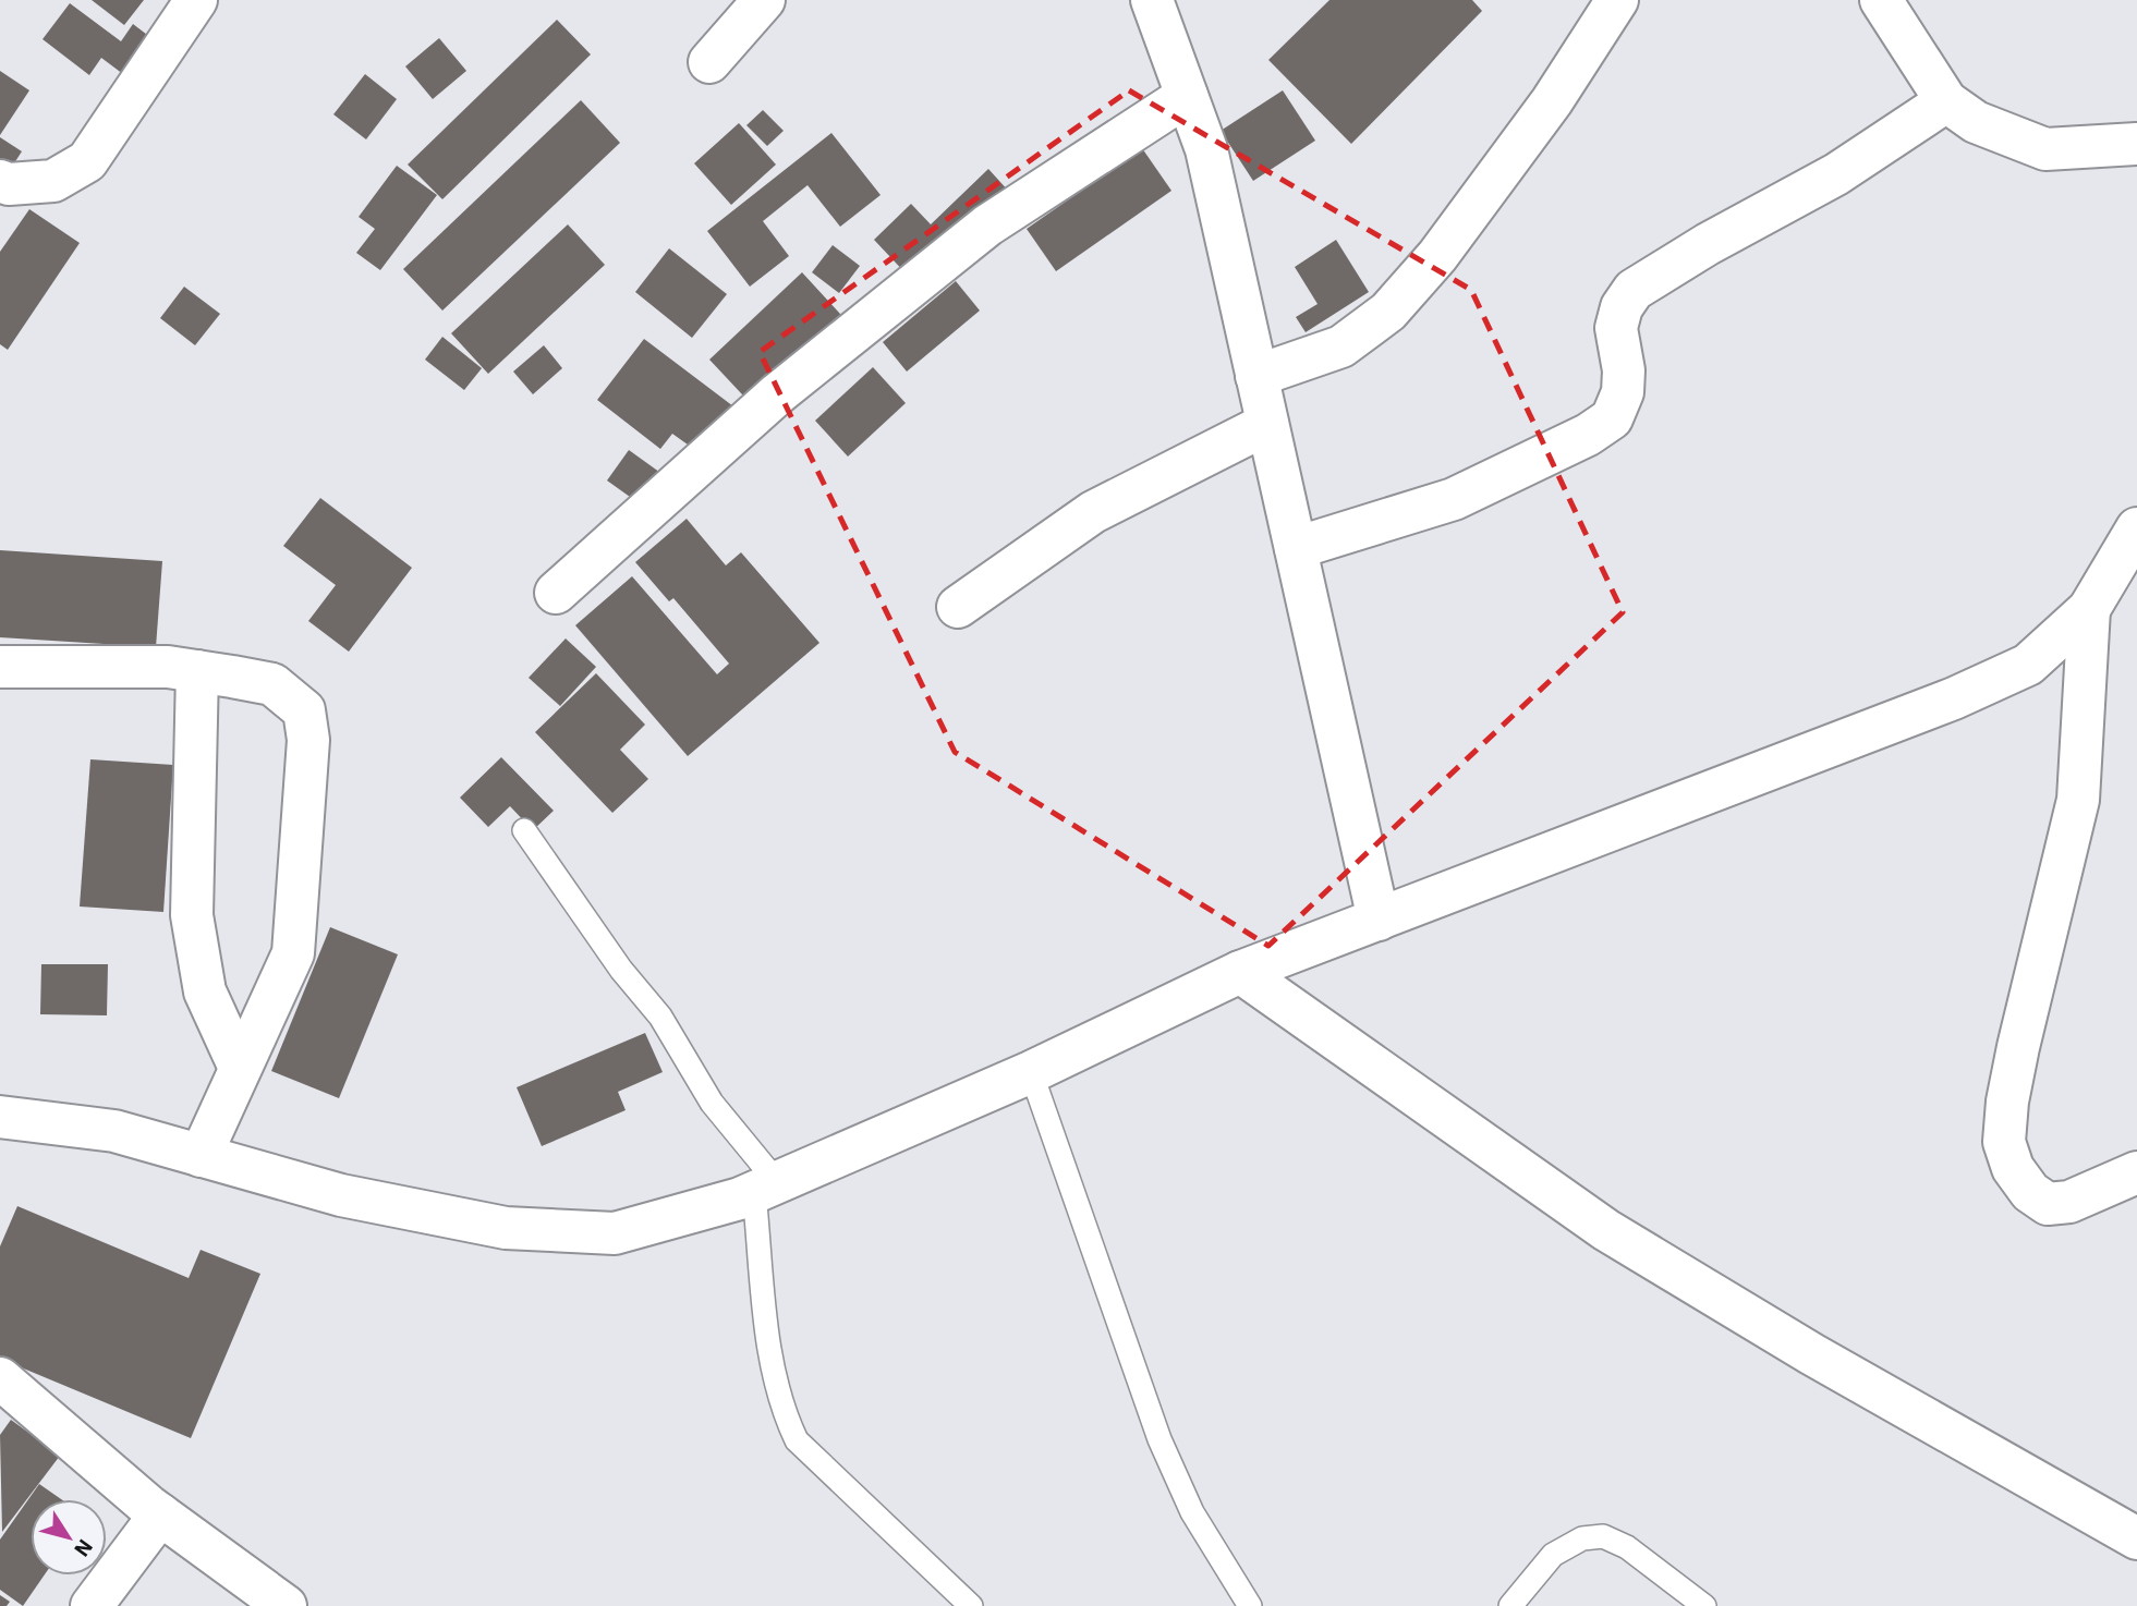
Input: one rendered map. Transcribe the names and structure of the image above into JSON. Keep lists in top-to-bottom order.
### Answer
{
  "north": "bottom right"
}
